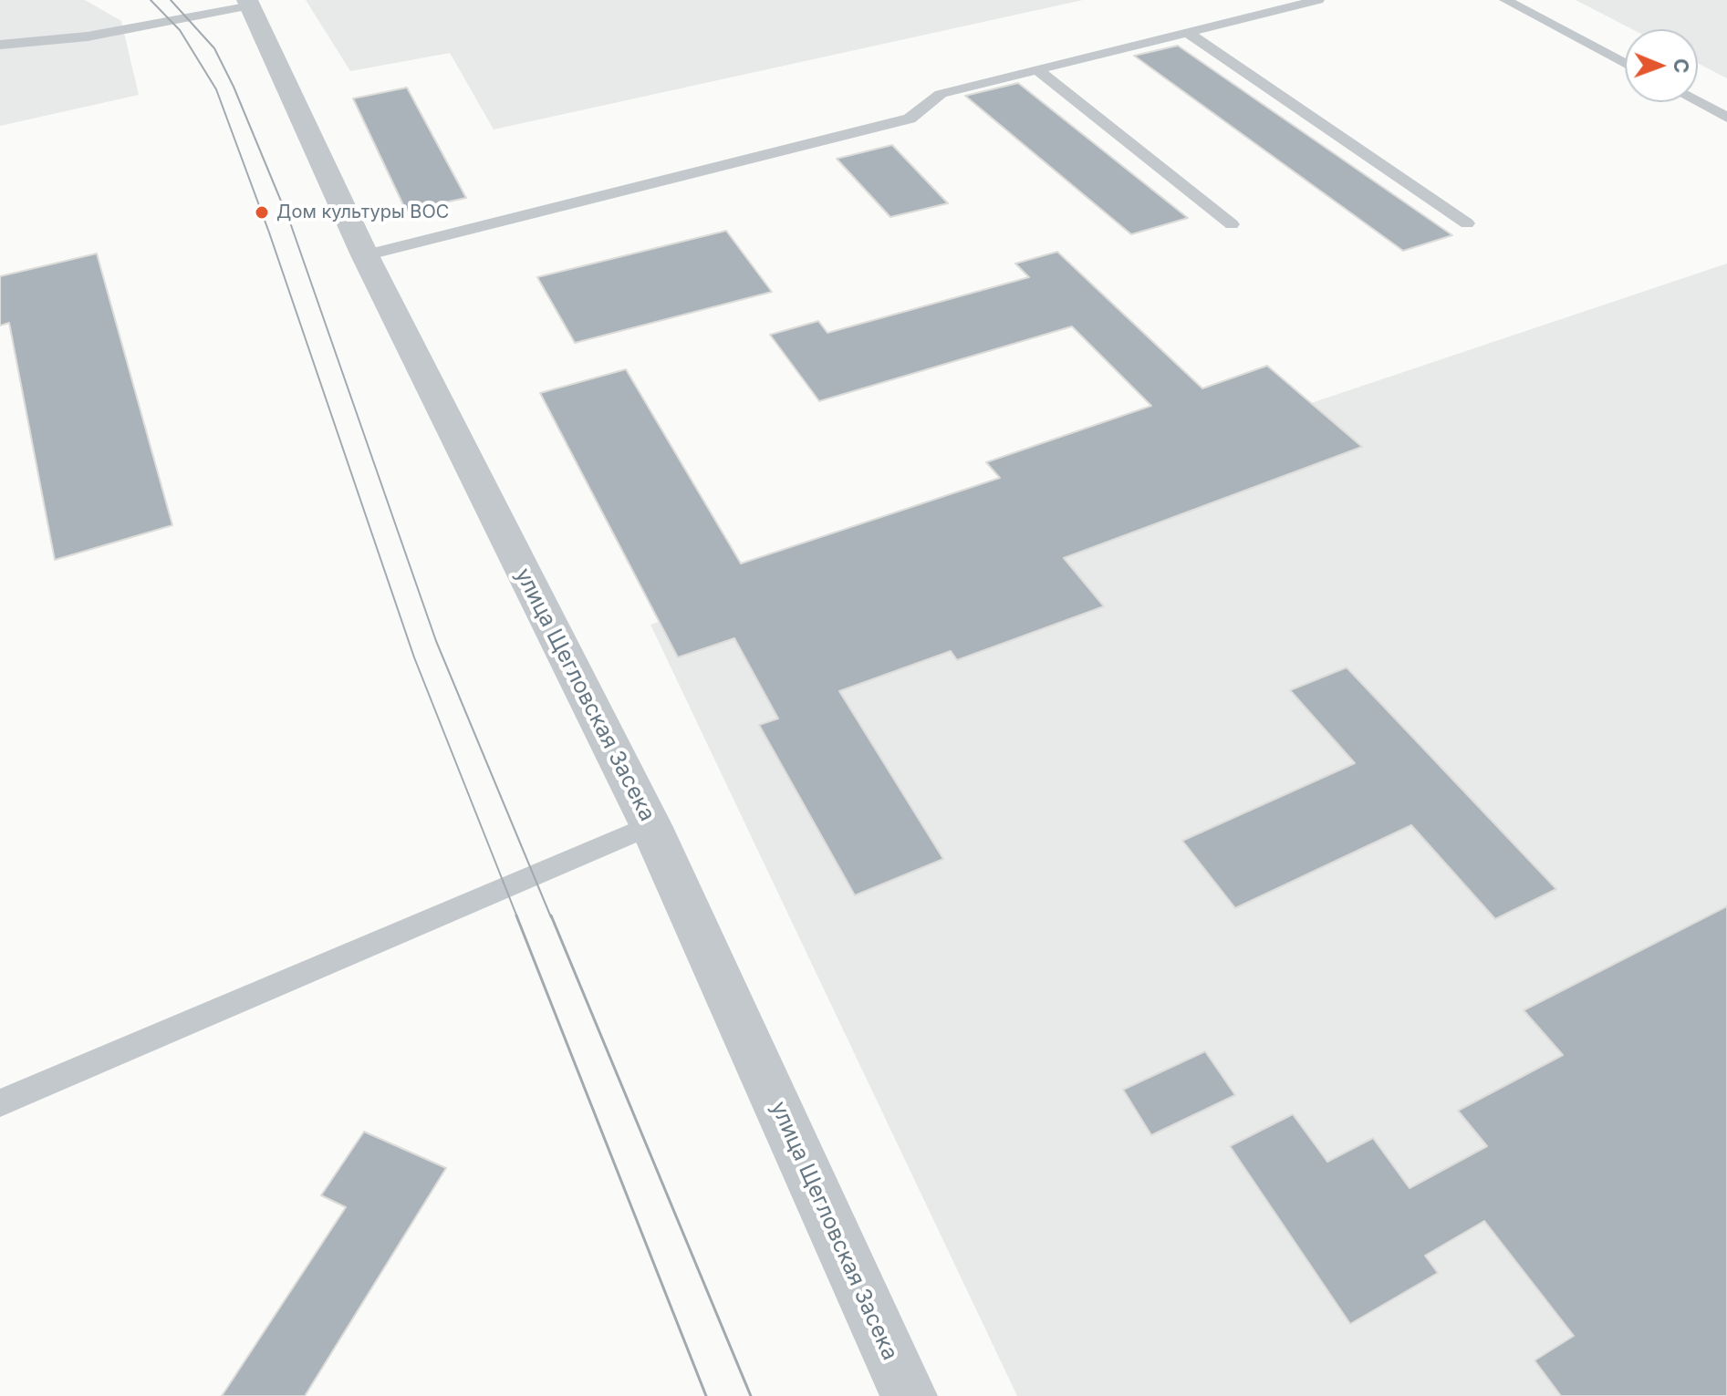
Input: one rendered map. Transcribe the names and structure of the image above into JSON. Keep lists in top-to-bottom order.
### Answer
{
  "streets": {
    "street": ["улица Щегловская Засека"]
  },
  "places": ["Дом культуры ВОС"],
  "north": "right"
}
